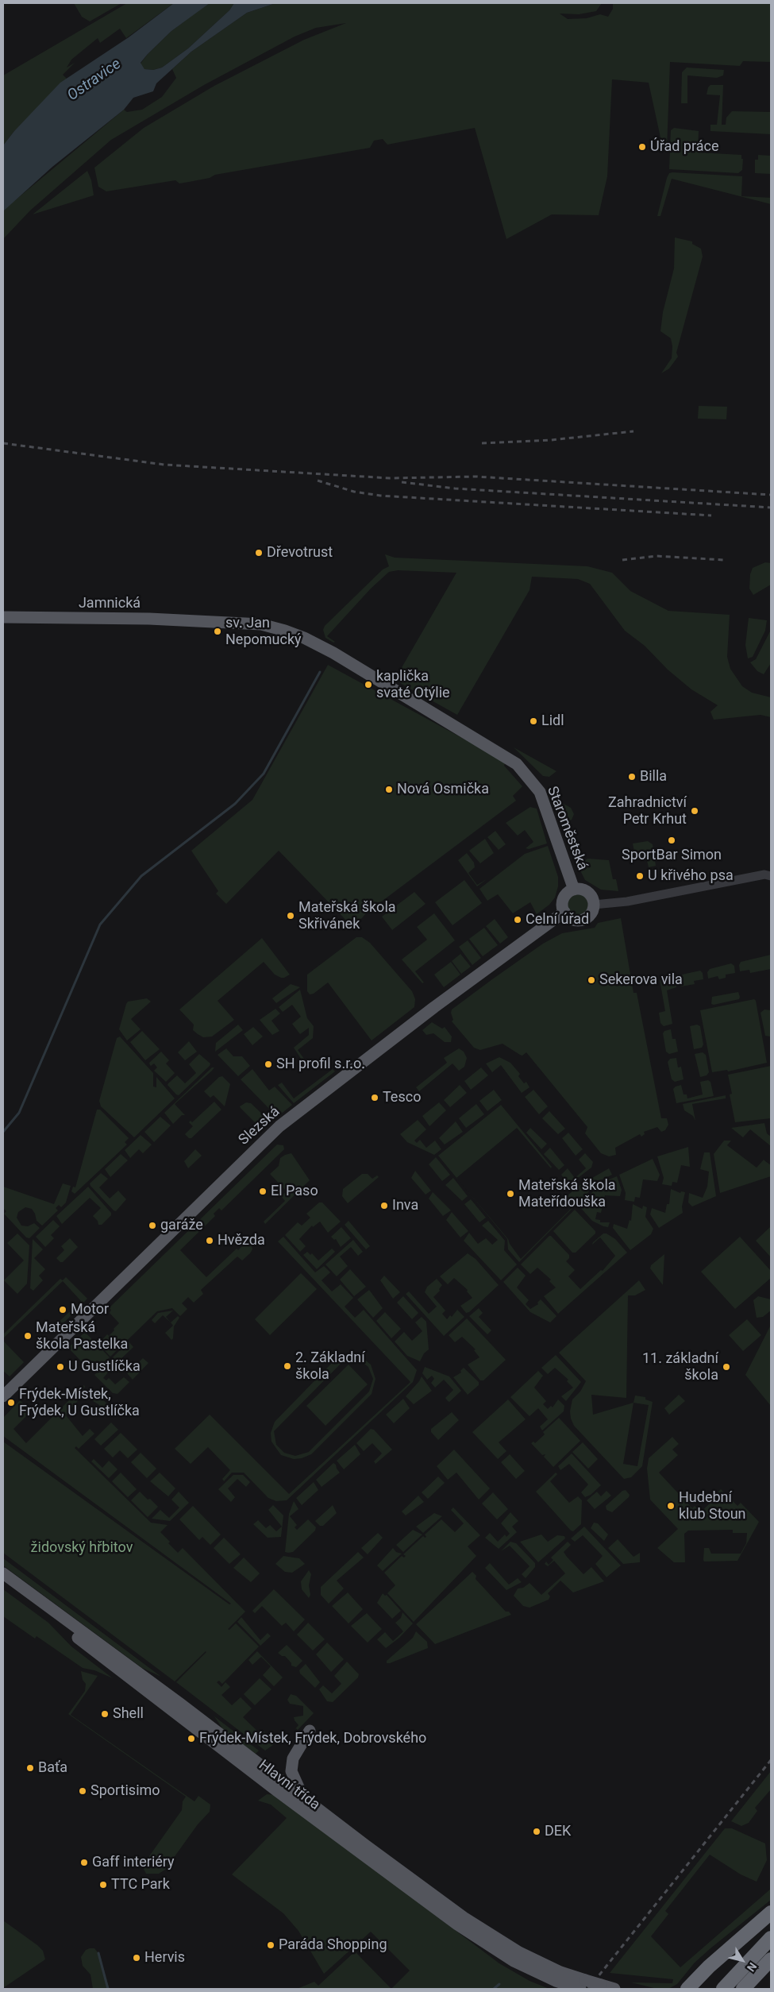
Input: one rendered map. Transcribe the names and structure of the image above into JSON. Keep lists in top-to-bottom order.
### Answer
{
  "streets": {
    "main road": [
      "Jamnická",
      "Staroměstská",
      "Slezská",
      "Hlavní třída"
    ]
  },
  "crossings": [
    ["Jamnická", "Staroměstská"],
    ["Staroměstská", "Slezská"]
  ],
  "water": ["Ostravice"],
  "parks": ["židovský hřbitov"],
  "places": [
    "Úřad práce",
    "Dřevotrust",
    "sv. Jan Nepomucký",
    "kaplička svaté Otýlie",
    "Lidl",
    "Billa",
    "Nová Osmička",
    "Zahradnictví Petr Krhut",
    "SportBar Simon",
    "U křivého psa",
    "Mateřská škola Skřivánek",
    "Celní úřad",
    "Sekerova vila",
    "SH profil s.r.o.",
    "Tesco",
    "El Paso",
    "Mateřská škola Mateřídouška",
    "Inva",
    "garáže",
    "Hvězda",
    "Motor",
    "Mateřská škola Pastelka",
    "2. Základní škola",
    "U Gustlíčka",
    "11. základní škola",
    "Frýdek-Místek, Frýdek, U Gustlíčka",
    "Hudební klub Stoun",
    "Shell",
    "Frýdek-Místek, Frýdek, Dobrovského",
    "Baťa",
    "Sportisimo",
    "DEK",
    "Gaff interiéry",
    "TTC Park",
    "Paráda Shopping",
    "Hervis"
  ],
  "north": "bottom right"
}
